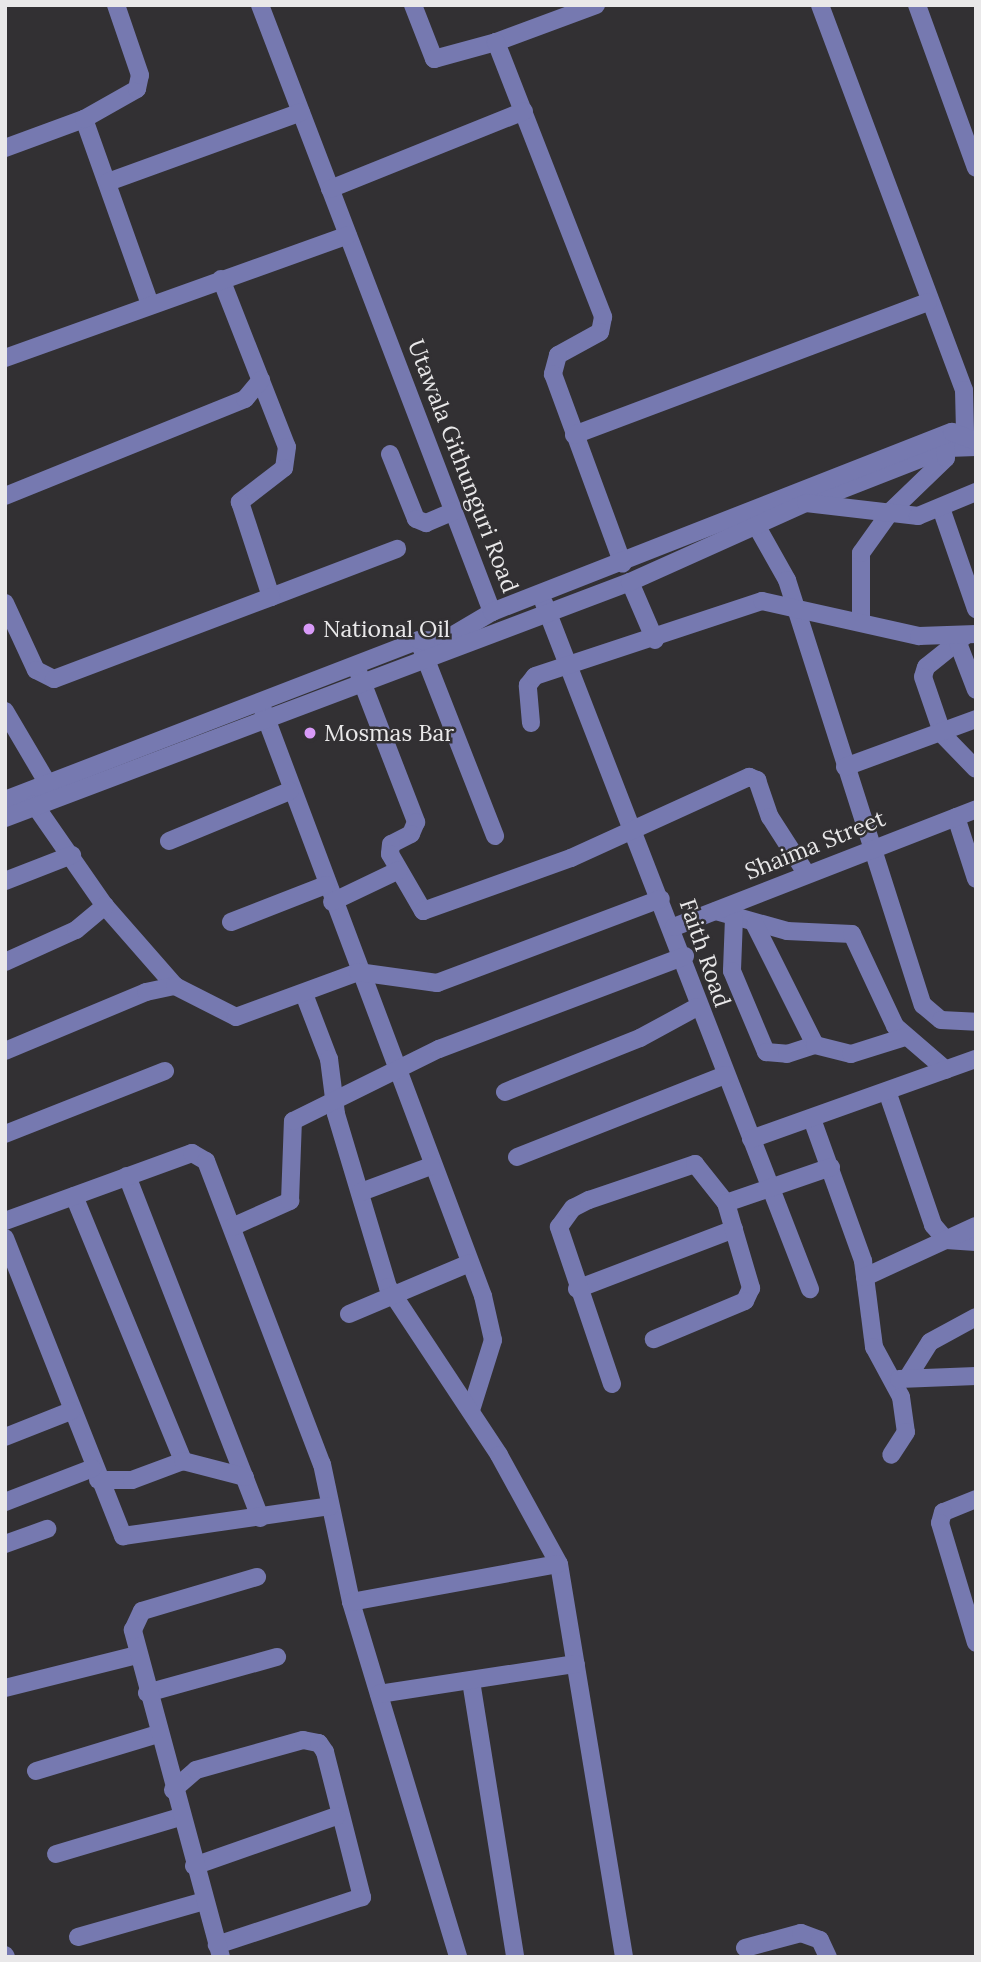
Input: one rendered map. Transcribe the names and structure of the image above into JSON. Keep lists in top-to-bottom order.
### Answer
{
  "streets": {
    "street": ["Utawala Githunguri Road", "Shaima Street", "Faith Road"]
  },
  "crossings": [
    ["Shaima Street", "Faith Road"]
  ],
  "places": ["National Oil", "Mosmas Bar"]
}
